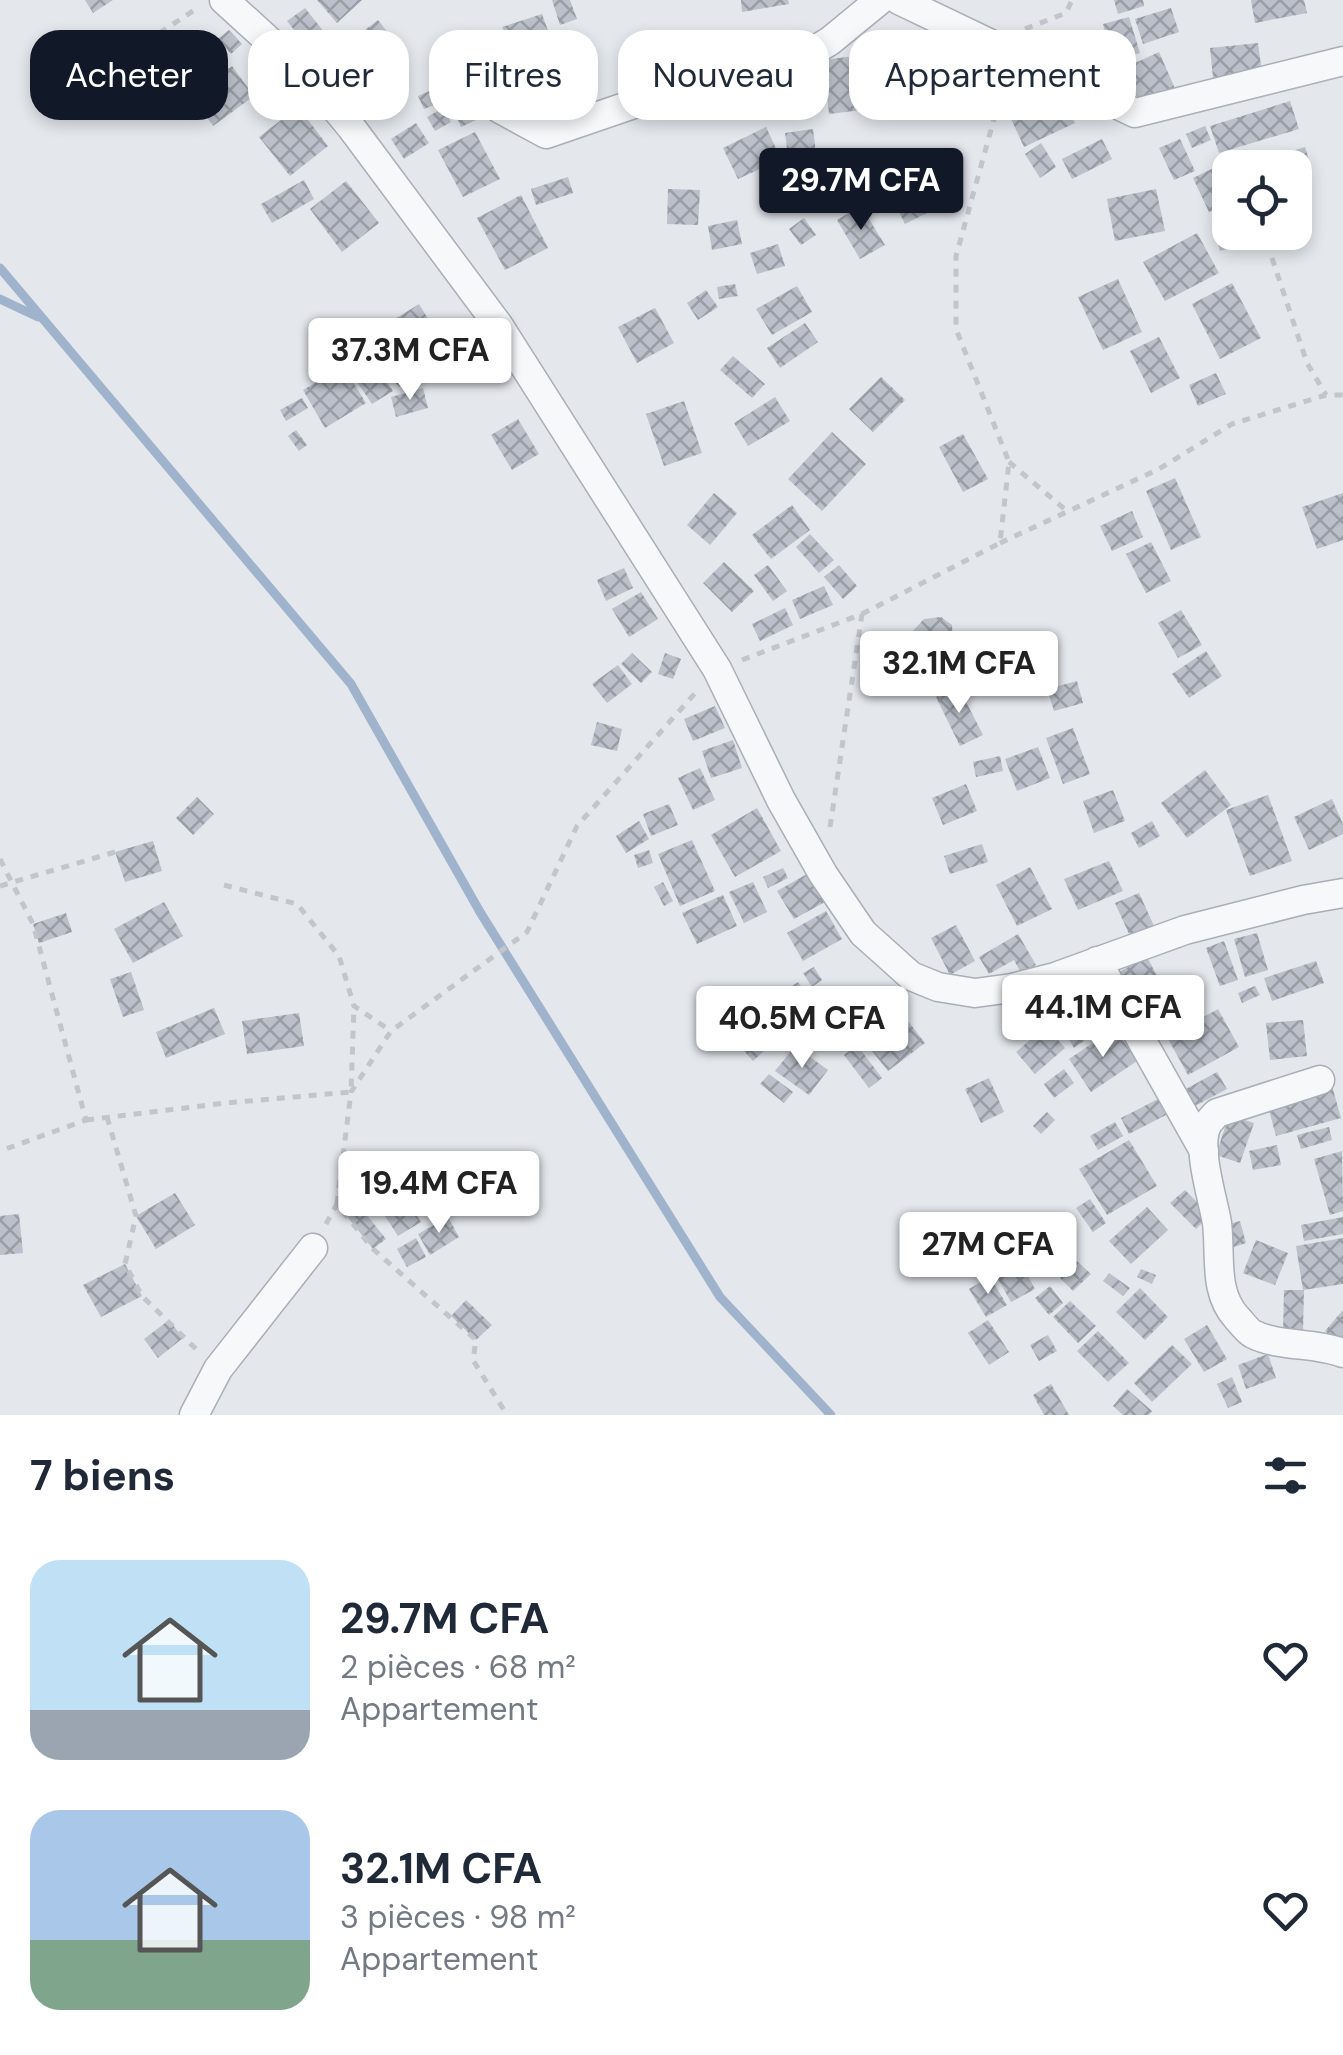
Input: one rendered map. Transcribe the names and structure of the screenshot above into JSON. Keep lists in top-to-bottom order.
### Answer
{
  "page": {
    "chip": [
      "Acheter",
      "Louer",
      "Filtres",
      "Nouveau",
      "Appartement"
    ],
    "price": [
      "29.7M CFA",
      "37.3M CFA",
      "32.1M CFA",
      "44.1M CFA",
      "40.5M CFA",
      "19.4M CFA",
      "27M CFA"
    ],
    "heading": "7 biens",
    "list": [
      {
        "name": "29.7M CFA",
        "note": "2 pièces · 68 m² · Appartement"
      },
      {
        "name": "32.1M CFA",
        "note": "3 pièces · 98 m² · Appartement"
      }
    ]
  }
}
